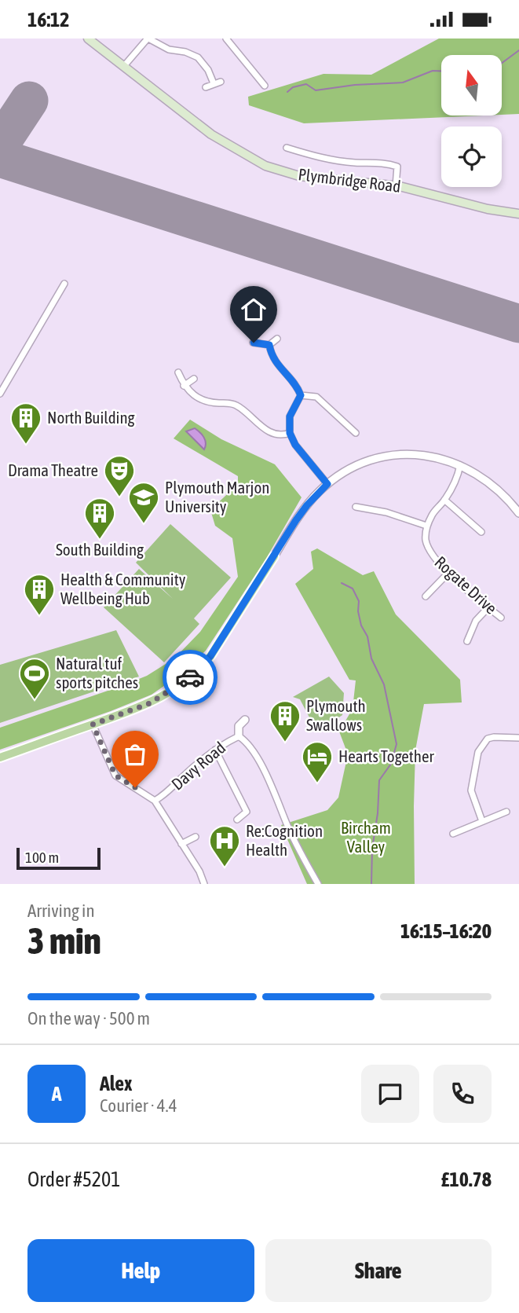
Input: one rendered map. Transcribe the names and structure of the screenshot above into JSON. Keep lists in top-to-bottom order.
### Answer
{
  "streets": {
    "main road": ["Plymbridge Road"],
    "street": ["Rogate Drive", "Davy Road"]
  },
  "parks": ["Bircham Valley"],
  "places": {
    "building": [
      "North Building",
      "South Building",
      "Health & Community Wellbeing Hub",
      "Plymouth Swallows"
    ],
    "theatre": ["Drama Theatre"],
    "school or university": ["Plymouth Marjon University"],
    "sports": ["Natural tuf sports pitches"],
    "hotel": ["Hearts Together"],
    "hospital": ["Re:Cognition Health"]
  },
  "scale_bar": "100 m",
  "north": "top",
  "page": {
    "status": "16:12",
    "scale": "100 m",
    "heading": ["3 min", "Arriving in", "16:15–16:20"],
    "panel": [
      "Alex",
      "Courier · 4.4",
      "Order #5201",
      "£10.78"
    ],
    "bar": "On the way · 500 m",
    "round": "A",
    "buttons": ["Help", "Share"]
  }
}
